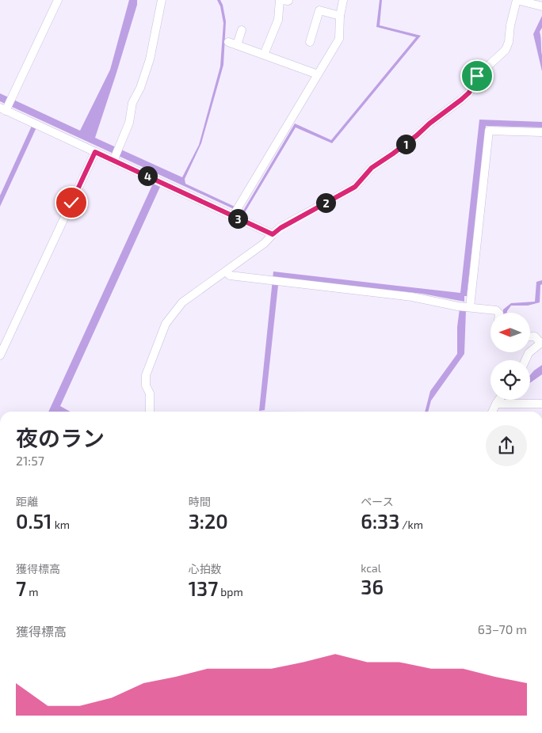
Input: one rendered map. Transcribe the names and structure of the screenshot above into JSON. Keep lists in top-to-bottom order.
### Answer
{
  "north": "left",
  "page": {
    "pins": [
      "1",
      "4",
      "2",
      "3"
    ],
    "heading": ["夜のラン", "21:57"],
    "stats": [
      ["距離", "0.51 km"],
      ["時間", "3:20"],
      ["ペース", "6:33 /km"],
      ["獲得標高", "7 m"],
      ["心拍数", "137 bpm"],
      ["kcal", "36"]
    ],
    "chart": ["獲得標高", "63–70 m"]
  }
}
